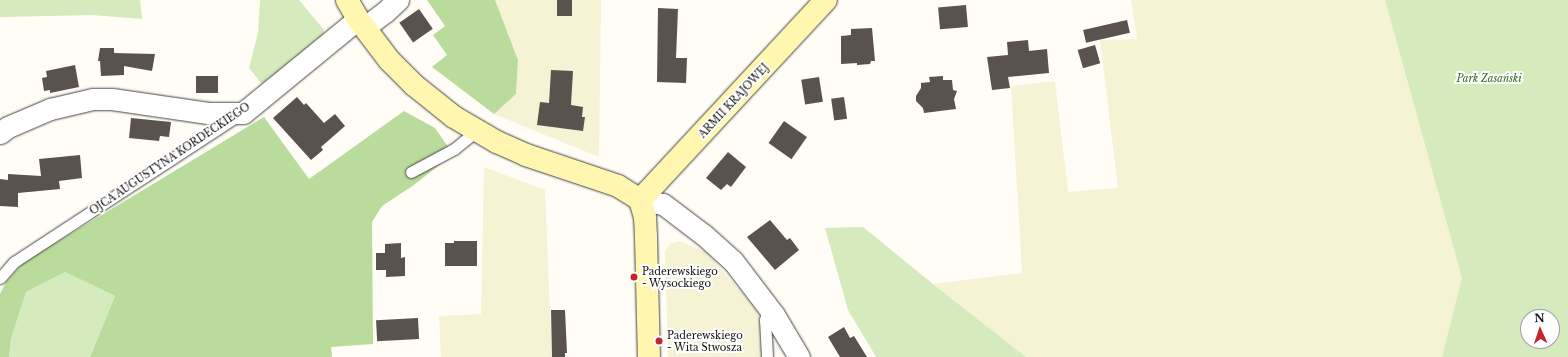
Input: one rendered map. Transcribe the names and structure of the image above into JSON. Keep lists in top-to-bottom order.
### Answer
{
  "streets": {
    "street": ["ARMII KRAJOWEJ", "OJCA AUGUSTYNA KORDECKIEGO"]
  },
  "parks": ["Park Zasański"],
  "places": ["Paderewskiego - Wysockiego", "Paderewskiego - Wita Stwosza"],
  "north": "top"
}
